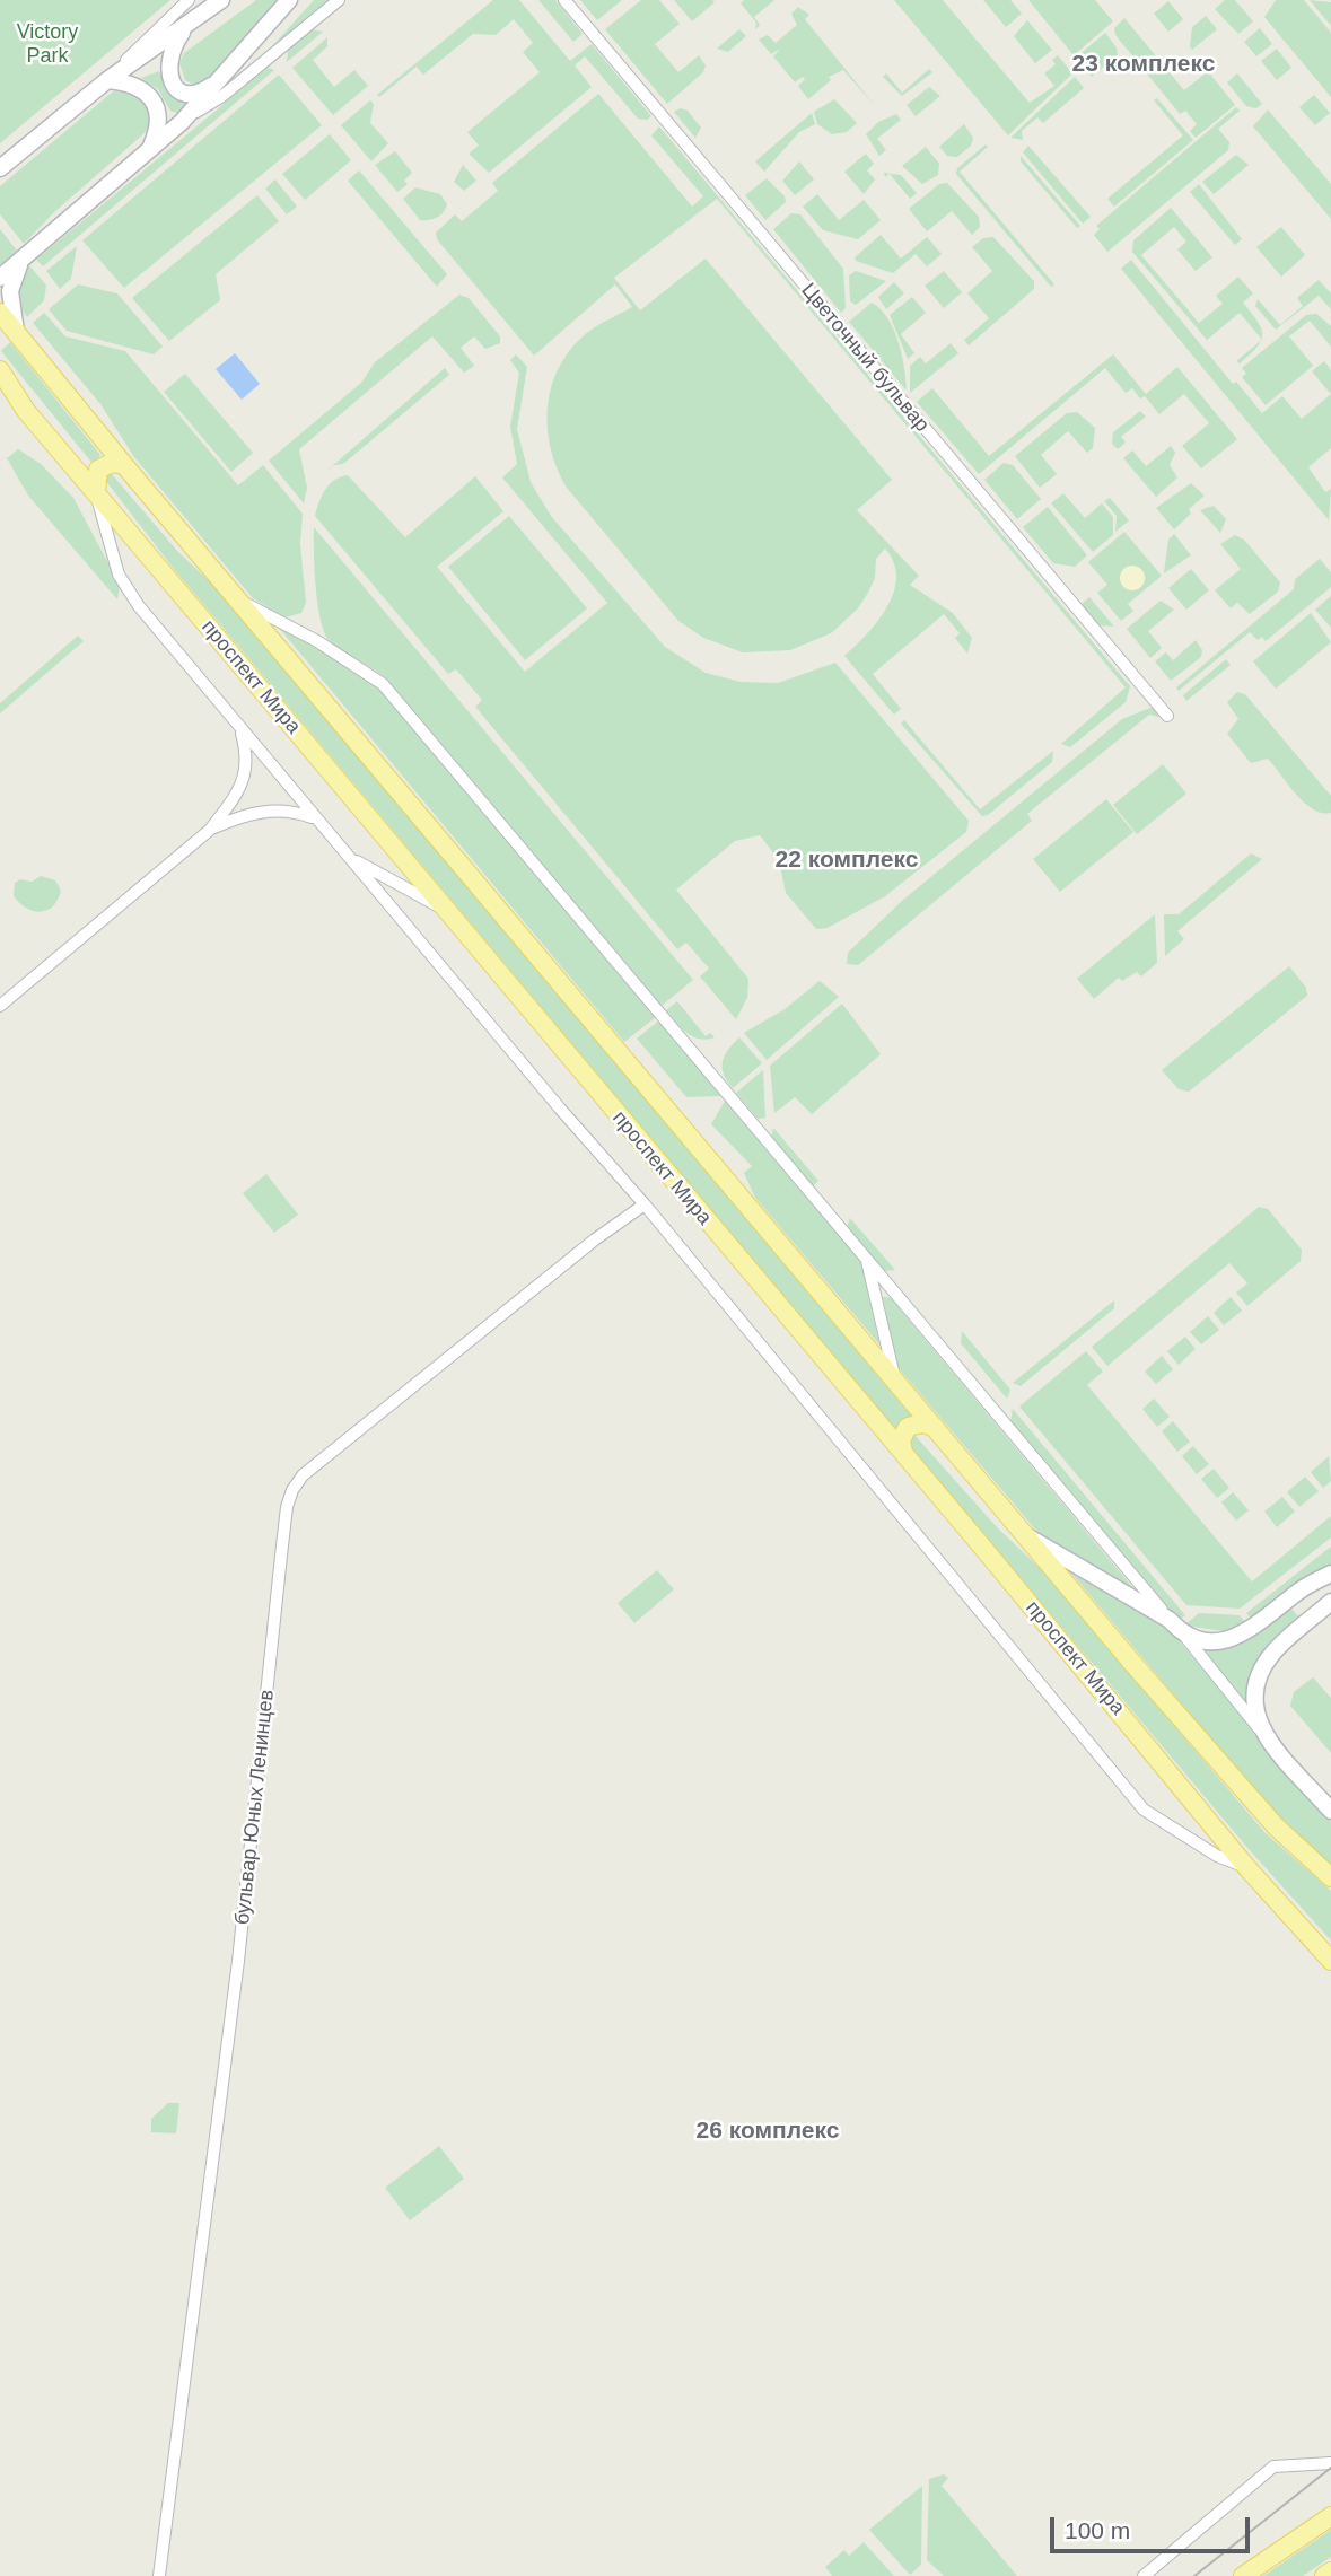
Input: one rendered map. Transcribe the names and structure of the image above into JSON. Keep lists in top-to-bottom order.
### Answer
{
  "streets": {
    "main road": ["проспект Мира"],
    "street": ["Цветочный бульвар", "бульвар Юных Ленинцев"]
  },
  "districts": ["23 комплекс", "22 комплекс", "26 комплекс"],
  "parks": ["Victory Park"],
  "scale_bar": "100 m"
}
